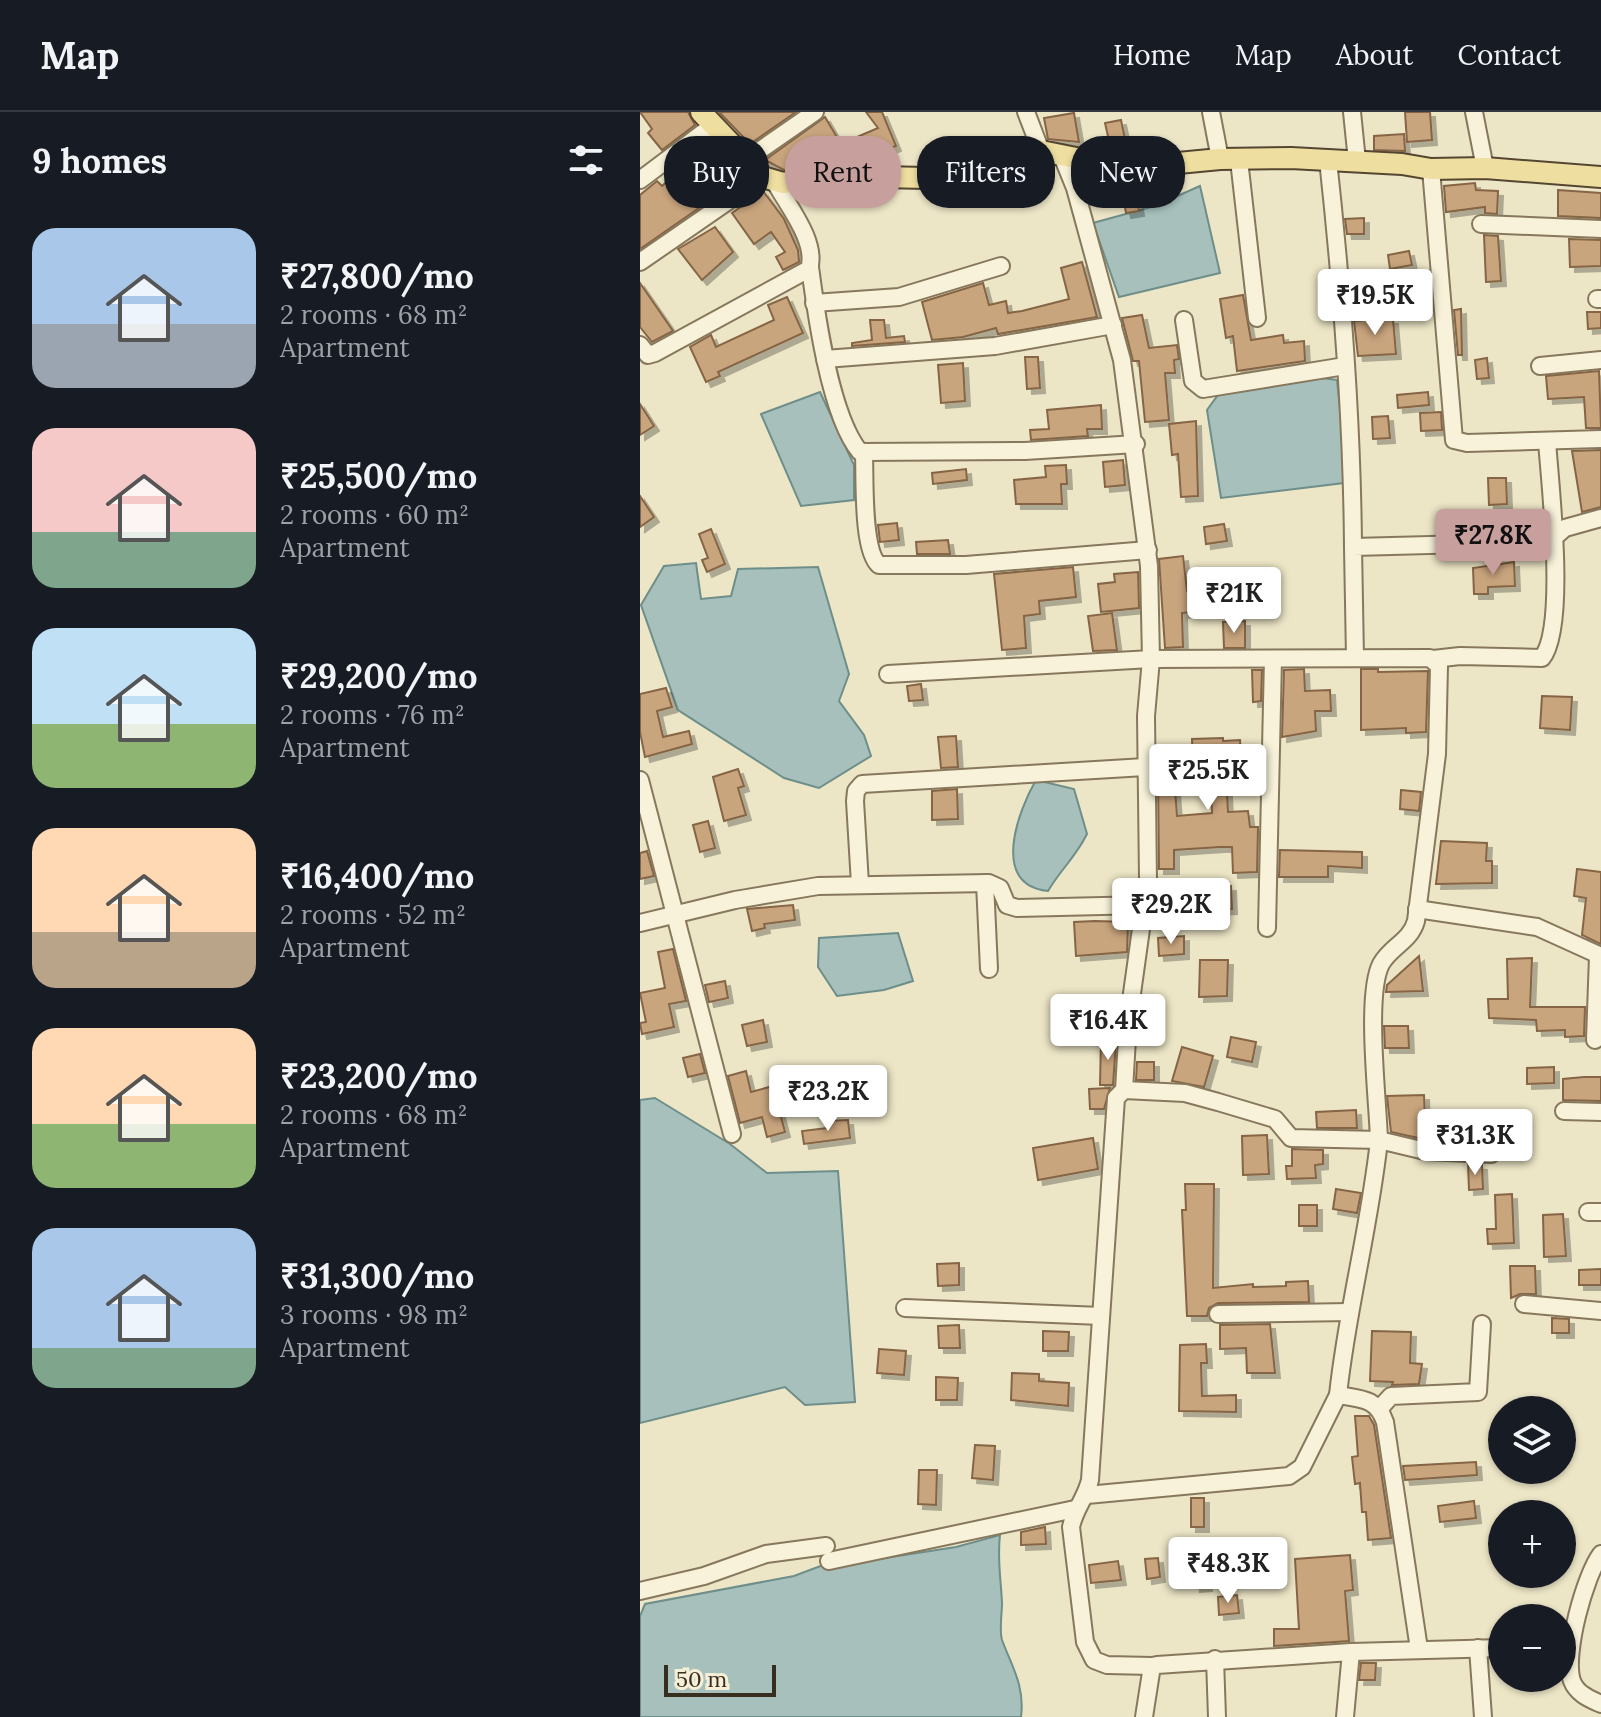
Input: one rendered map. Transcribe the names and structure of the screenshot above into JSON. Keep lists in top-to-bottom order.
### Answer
{
  "scale_bar": "50 m",
  "page": {
    "header": "Map",
    "nav": [
      "Home",
      "Map",
      "About",
      "Contact"
    ],
    "heading": "9 homes",
    "chip": [
      "Buy",
      "Rent",
      "Filters",
      "New"
    ],
    "list": [
      {
        "name": "₹27,800/mo",
        "note": "2 rooms · 68 m² · Apartment"
      },
      {
        "name": "₹25,500/mo",
        "note": "2 rooms · 60 m² · Apartment"
      },
      {
        "name": "₹29,200/mo",
        "note": "2 rooms · 76 m² · Apartment"
      },
      {
        "name": "₹16,400/mo",
        "note": "2 rooms · 52 m² · Apartment"
      },
      {
        "name": "₹23,200/mo",
        "note": "2 rooms · 68 m² · Apartment"
      },
      {
        "name": "₹31,300/mo",
        "note": "3 rooms · 98 m² · Apartment"
      }
    ],
    "price": [
      "₹19.5K",
      "₹27.8K",
      "₹21K",
      "₹25.5K",
      "₹29.2K",
      "₹16.4K",
      "₹23.2K",
      "₹31.3K",
      "₹48.3K"
    ],
    "map_buttons": ["+", "−"],
    "scale": "50 m"
  }
}
